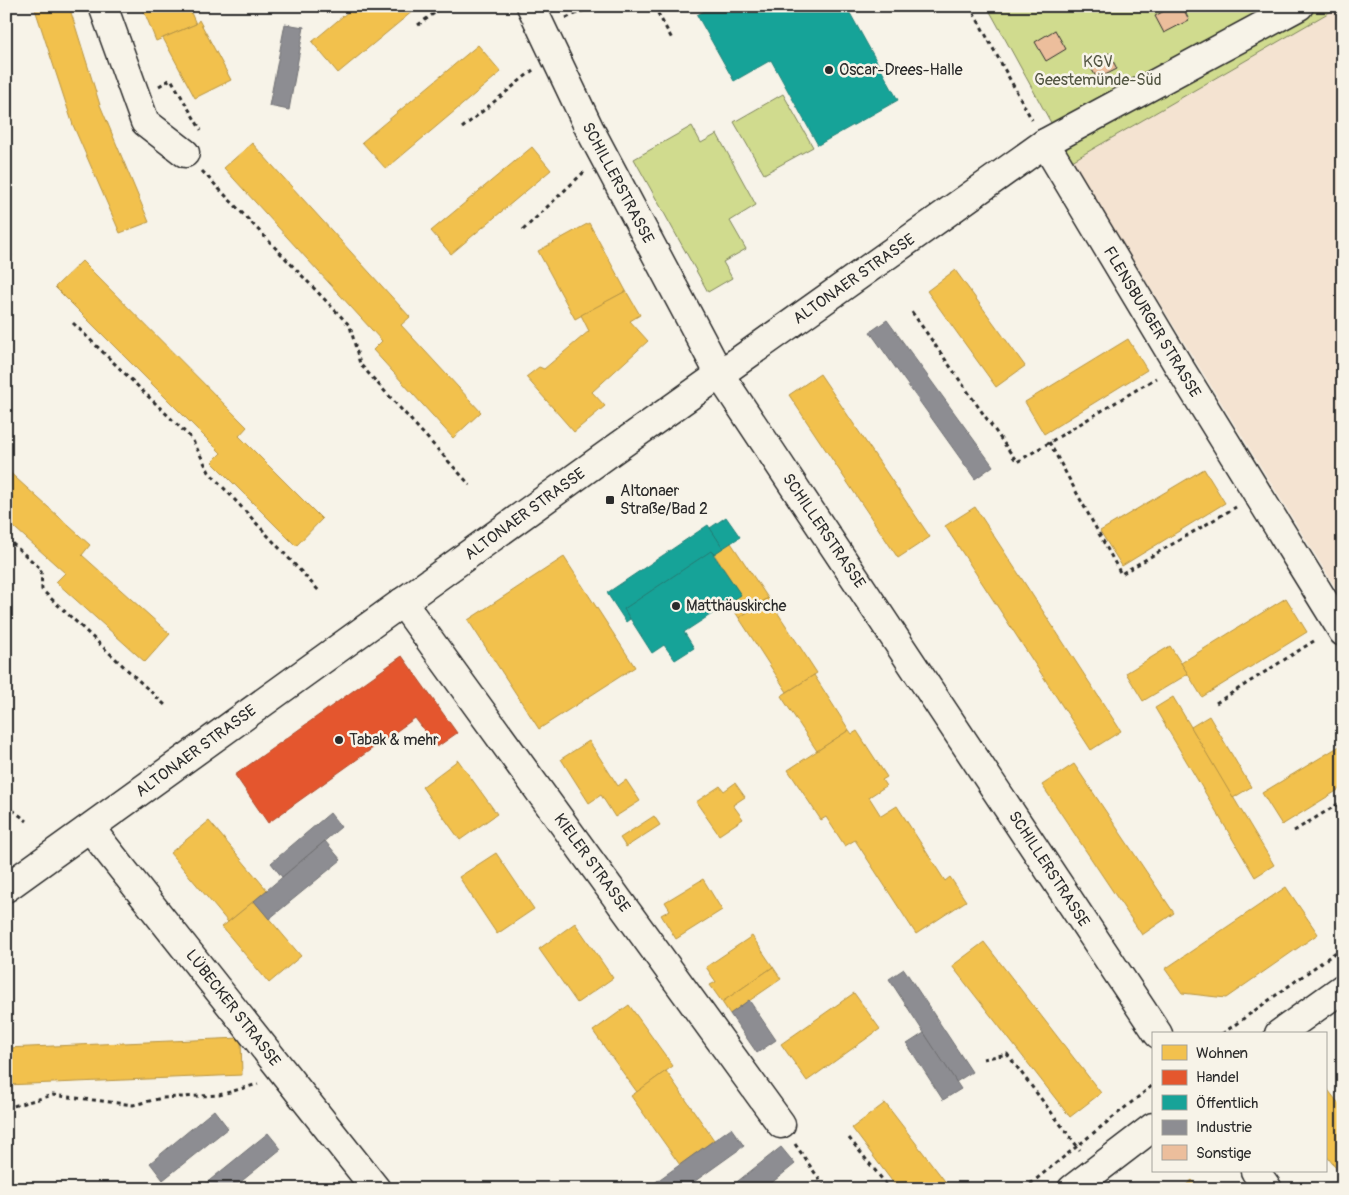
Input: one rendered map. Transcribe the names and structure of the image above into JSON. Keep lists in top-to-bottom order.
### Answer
{
  "streets": {
    "street": [
      "SCHILLERSTRASSE",
      "ALTONAER STRASSE",
      "FLENSBURGER STRASSE",
      "KIELER STRASSE",
      "LÜBECKER STRASSE"
    ]
  },
  "crossings": [
    ["SCHILLERSTRASSE", "ALTONAER STRASSE"],
    ["ALTONAER STRASSE", "FLENSBURGER STRASSE"],
    ["ALTONAER STRASSE", "KIELER STRASSE"],
    ["ALTONAER STRASSE", "LÜBECKER STRASSE"]
  ],
  "parks": ["KGV Geestemünde-Süd"],
  "places": {
    "other": ["Oscar-Drees-Halle", "Matthäuskirche", "Tabak & mehr"],
    "transit": ["Altonaer Straße/Bad 2"]
  },
  "legend": [
    "Wohnen",
    "Handel",
    "Öffentlich",
    "Industrie",
    "Sonstige"
  ]
}
